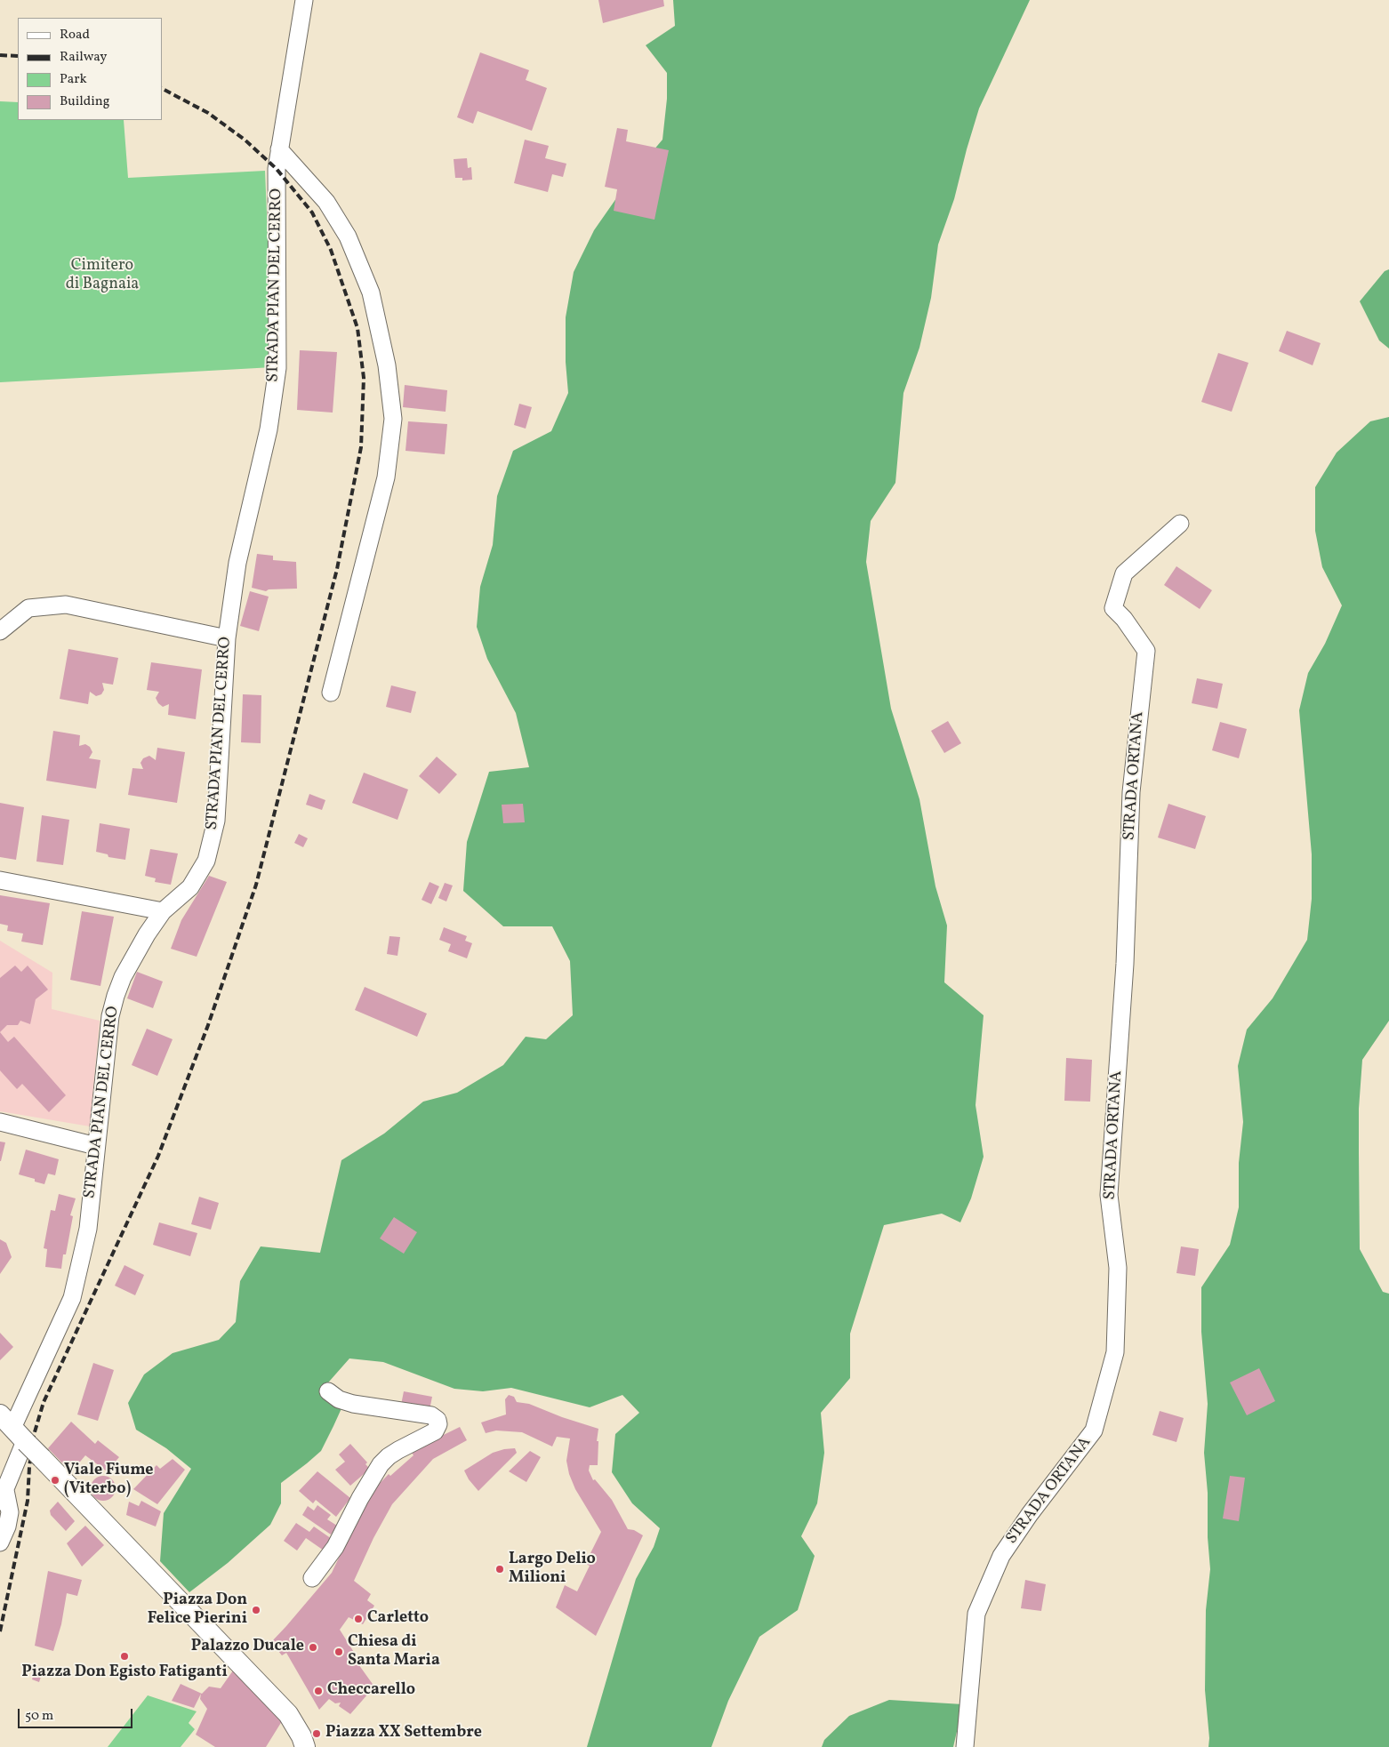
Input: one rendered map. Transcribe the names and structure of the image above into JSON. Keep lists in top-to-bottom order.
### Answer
{
  "streets": {
    "street": ["STRADA PIAN DEL CERRO", "STRADA ORTANA"]
  },
  "parks": ["Cimitero di Bagnaia"],
  "places": [
    "Viale Fiume (Viterbo)",
    "Largo Delio Milioni",
    "Piazza Don Felice Pierini",
    "Carletto",
    "Palazzo Ducale",
    "Chiesa di Santa Maria",
    "Piazza Don Egisto Fatiganti",
    "Checcarello",
    "Piazza XX Settembre"
  ],
  "legend": [
    "Road",
    "Railway",
    "Park",
    "Building"
  ],
  "scale_bar": "50 m"
}
